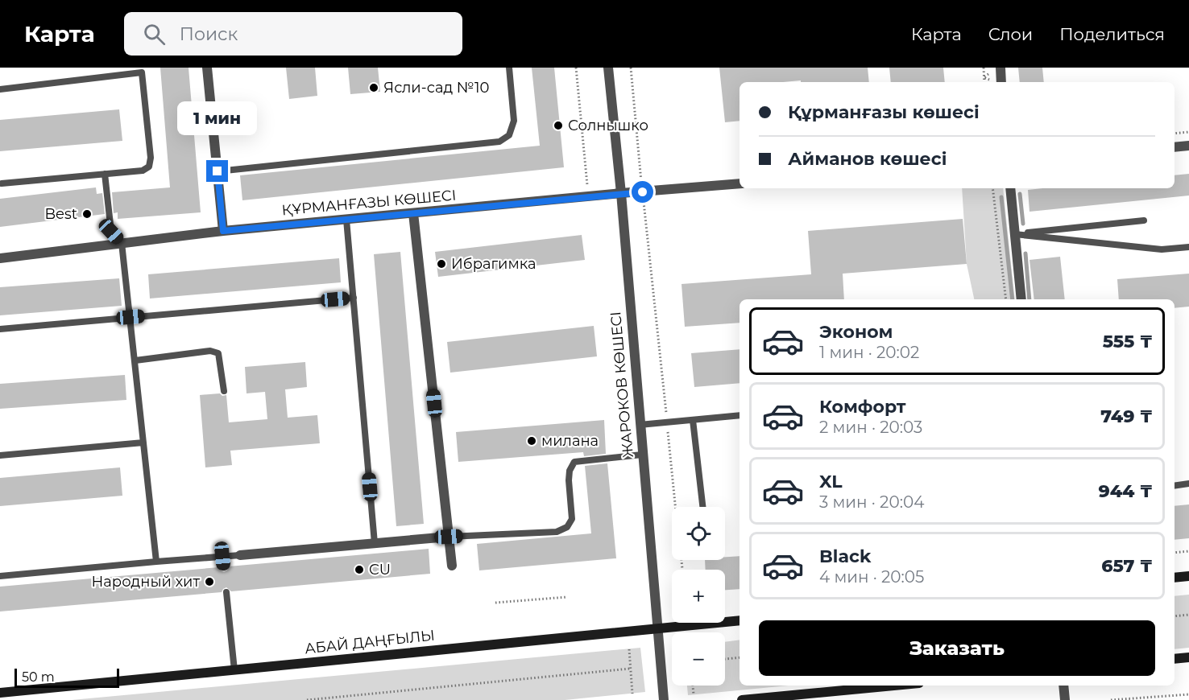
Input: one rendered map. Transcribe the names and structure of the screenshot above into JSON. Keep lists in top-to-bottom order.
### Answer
{
  "streets": {
    "main road": ["АБАЙ ДАҢҒЫЛЫ"],
    "street": ["ҚҰРМАНҒАЗЫ КӨШЕСІ", "ЖАРОКОВ КӨШЕСІ"]
  },
  "crossings": [
    ["ҚҰРМАНҒАЗЫ КӨШЕСІ", "ЖАРОКОВ КӨШЕСІ"],
    ["ЖАРОКОВ КӨШЕСІ", "АБАЙ ДАҢҒЫЛЫ"]
  ],
  "places": [
    "Ясли-сад №10",
    "Солнышко",
    "Best",
    "Ибрагимка",
    "милана",
    "CU",
    "Народный хит"
  ],
  "scale_bar": "50 m",
  "page": {
    "header": "Карта",
    "search": "Поиск",
    "nav": ["Карта", "Слои", "Поделиться"],
    "banner": ["Құрманғазы көшесі", "Айманов көшесі"],
    "bubble": "1 мин",
    "list": [
      {
        "name": "Эконом",
        "note": "1 мин · 20:02",
        "value": "555 ₸"
      },
      {
        "name": "Комфорт",
        "note": "2 мин · 20:03",
        "value": "749 ₸"
      },
      {
        "name": "XL",
        "note": "3 мин · 20:04",
        "value": "944 ₸"
      },
      {
        "name": "Black",
        "note": "4 мин · 20:05",
        "value": "657 ₸"
      }
    ],
    "map_buttons": ["+", "−"],
    "buttons": "Заказать",
    "scale": "50 m"
  }
}
